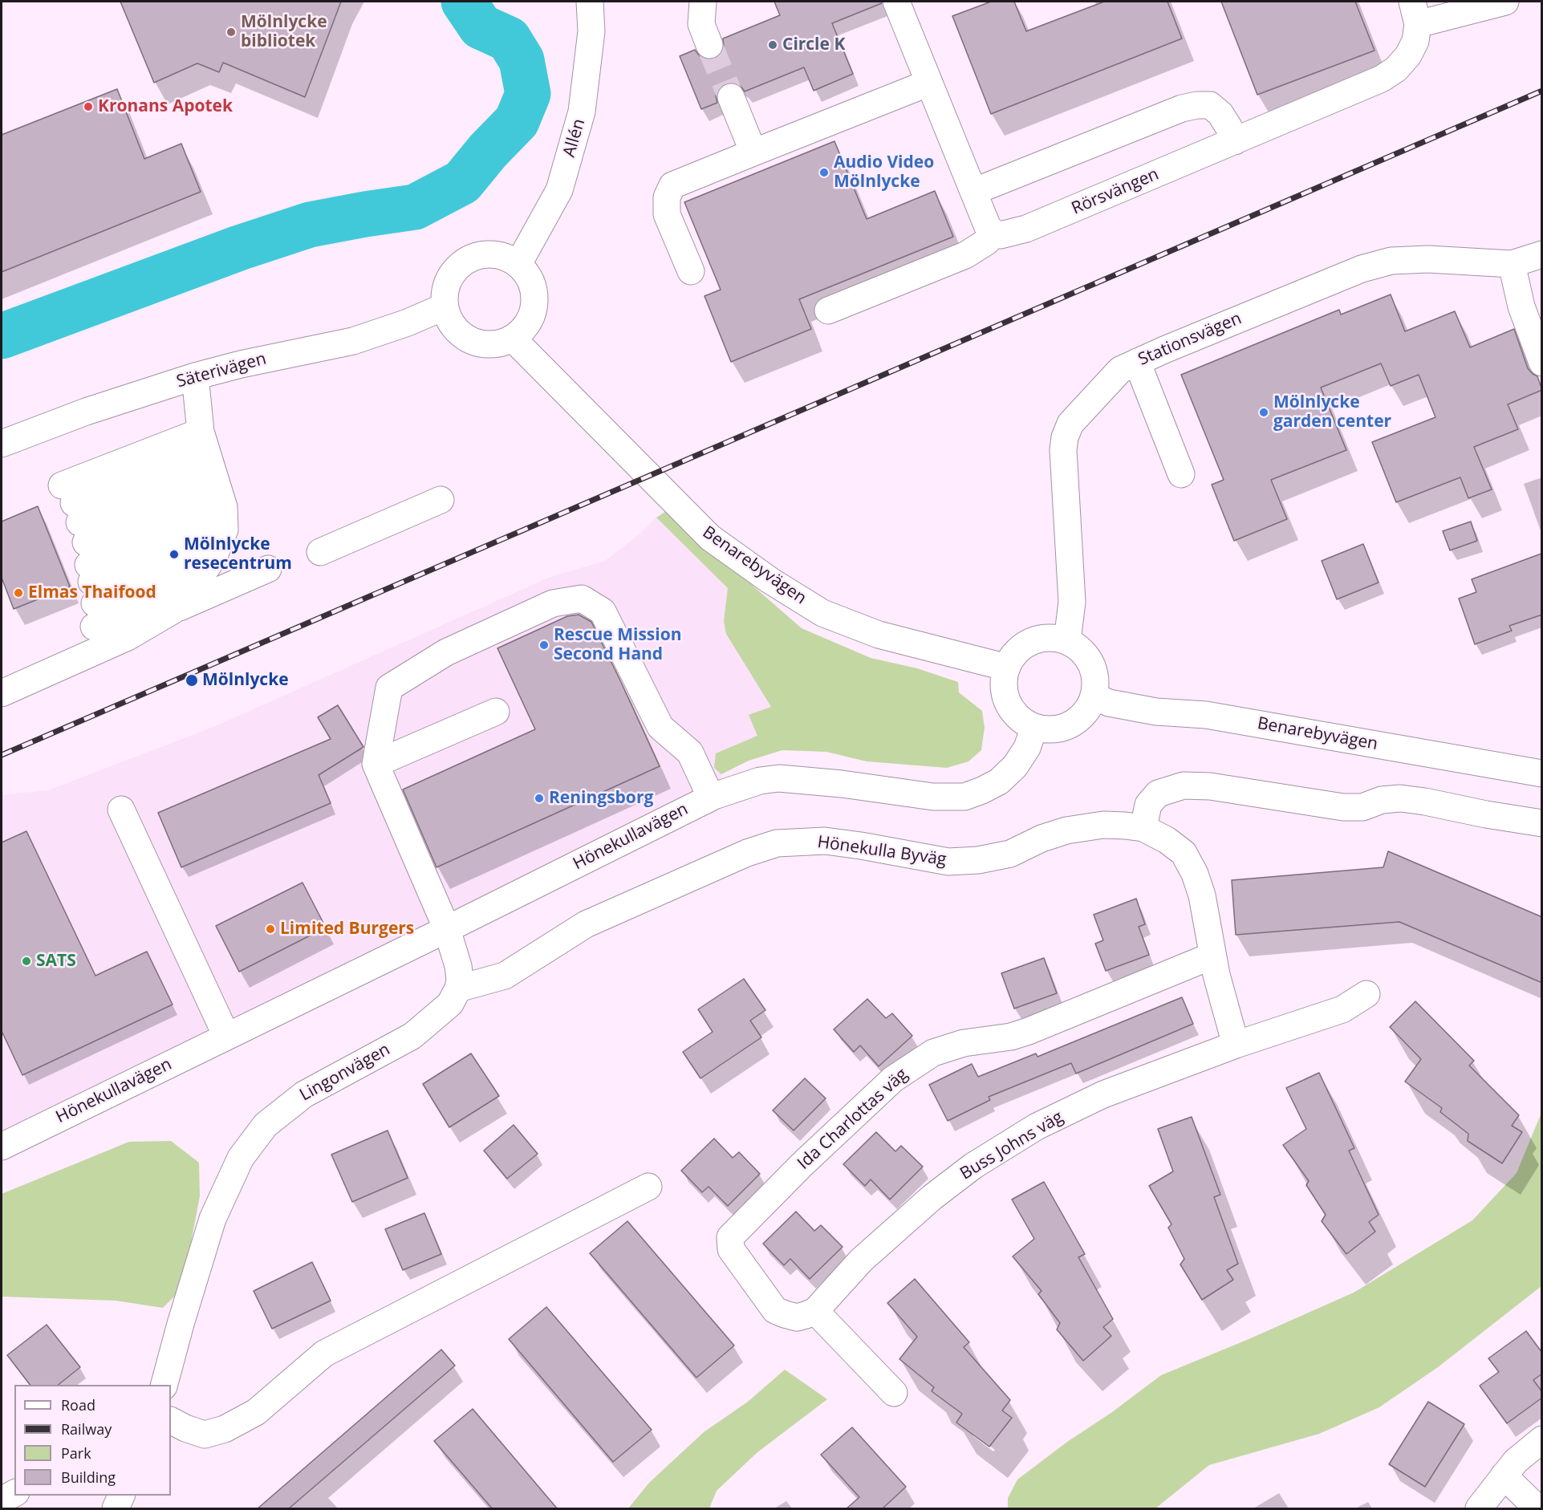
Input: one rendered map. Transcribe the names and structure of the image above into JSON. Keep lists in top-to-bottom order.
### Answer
{
  "streets": {
    "street": [
      "Allén",
      "Rörsvängen",
      "Stationsvägen",
      "Säterivägen",
      "Benarebyvägen",
      "Hönekullavägen",
      "Hönekulla Byväg",
      "Lingonvägen",
      "Ida Charlottas väg",
      "Buss Johns väg"
    ]
  },
  "crossings": [
    ["Allén", "Säterivägen"],
    ["Allén", "Benarebyvägen"],
    ["Stationsvägen", "Benarebyvägen"],
    ["Stationsvägen", "Hönekullavägen"],
    ["Säterivägen", "Benarebyvägen"],
    ["Benarebyvägen", "Hönekullavägen"],
    ["Hönekulla Byväg", "Lingonvägen"],
    ["Hönekulla Byväg", "Ida Charlottas väg"],
    ["Hönekulla Byväg", "Buss Johns väg"],
    ["Ida Charlottas väg", "Buss Johns väg"]
  ],
  "places": [
    "Mölnlycke bibliotek",
    "Circle K",
    "Kronans Apotek",
    "Audio Video Mölnlycke",
    "Mölnlycke garden center",
    "Mölnlycke resecentrum",
    "Elmas Thaifood",
    "Rescue Mission Second Hand",
    "Mölnlycke",
    "Reningsborg",
    "Limited Burgers",
    "SATS"
  ],
  "legend": [
    "Road",
    "Railway",
    "Park",
    "Building"
  ]
}
